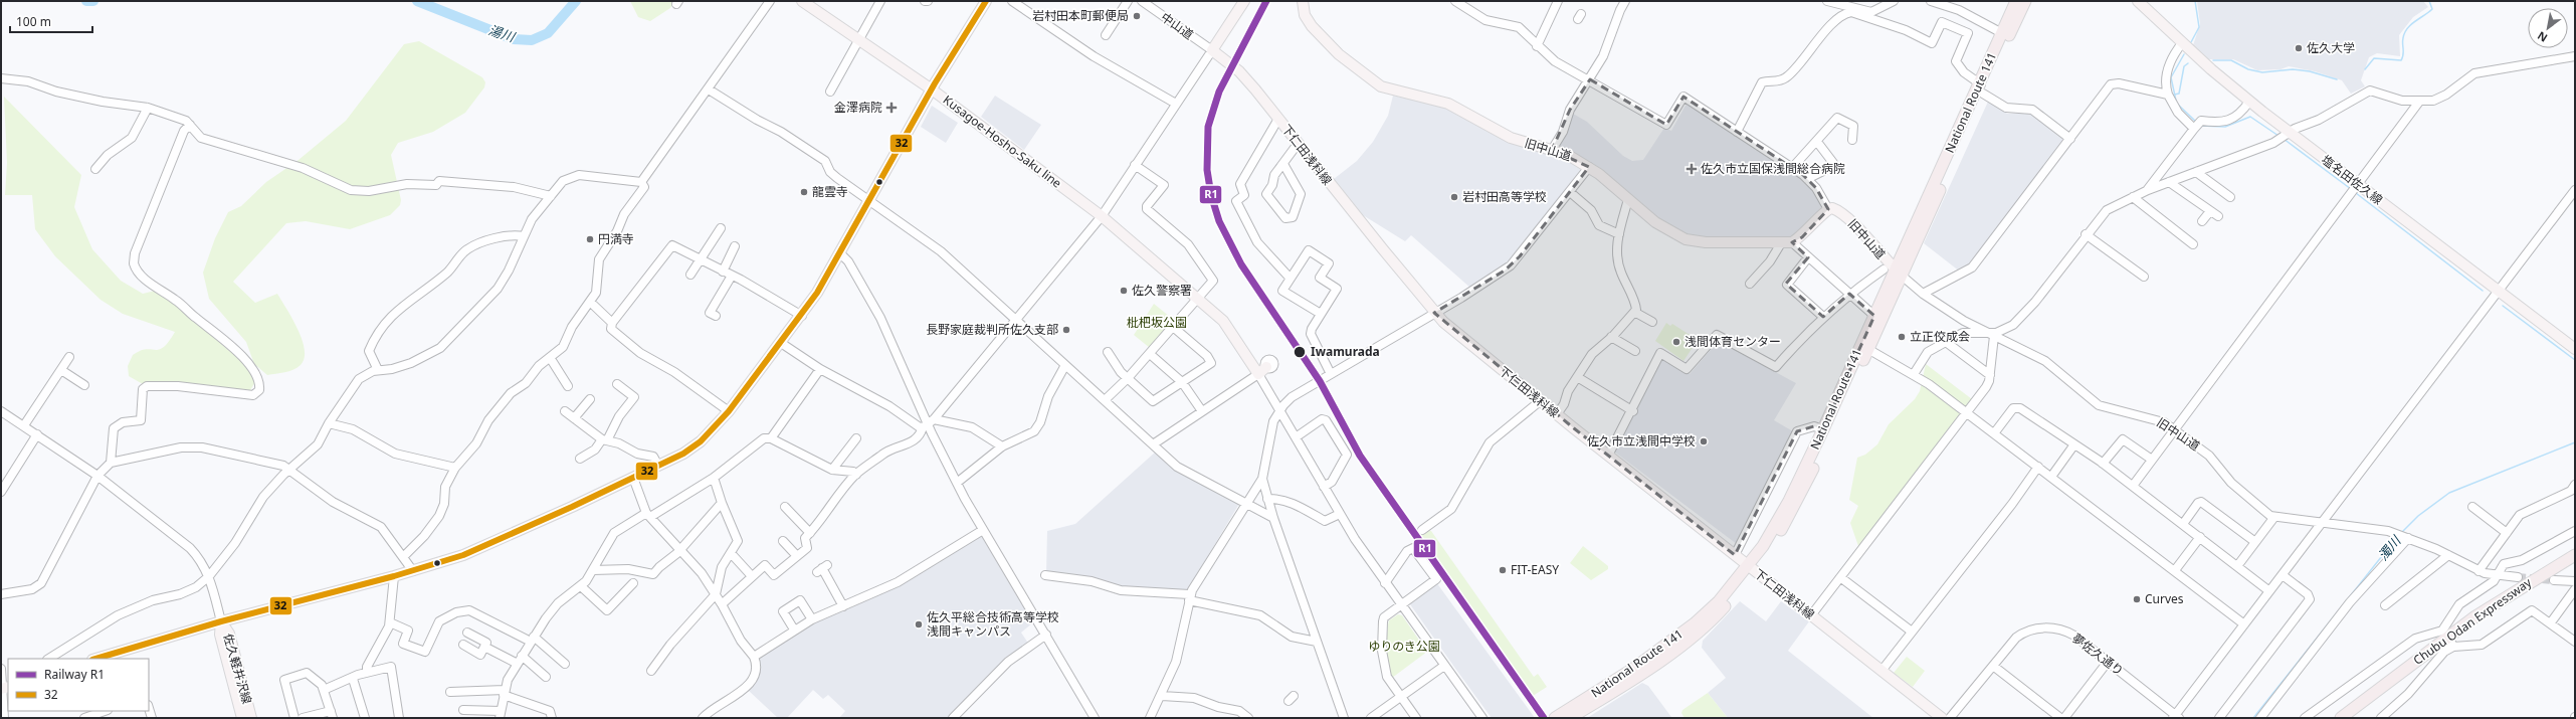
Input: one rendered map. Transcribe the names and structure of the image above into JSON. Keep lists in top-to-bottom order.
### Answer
{
  "streets": {
    "highway": ["National Route 141", "Chubu Odan Expressway"],
    "main road": [
      "Kusagoe-Hosho-Saku line",
      "旧中山道",
      "下仁田浅科線",
      "塩名田佐久線",
      "佐久軽井沢線"
    ],
    "street": ["中山道", "夢佐久通り"]
  },
  "crossings": [
    ["中山道", "下仁田浅科線"],
    ["National Route 141", "旧中山道"],
    ["National Route 141", "下仁田浅科線"],
    ["Kusagoe-Hosho-Saku line", "佐久軽井沢線"]
  ],
  "water": ["湯川", "濁川"],
  "parks": ["枇杷坂公園", "ゆりのき公園"],
  "places": {
    "other": [
      "岩村田本町郵便局",
      "佐久大学",
      "龍雲寺",
      "岩村田高等学校",
      "円満寺",
      "佐久警察署",
      "長野家庭裁判所佐久支部",
      "立正佼成会",
      "浅間体育センター",
      "Iwamurada",
      "佐久市立浅間中学校",
      "FIT-EASY",
      "Curves",
      "佐久平総合技術高等学校 浅間キャンパス"
    ],
    "health": ["金澤病院", "佐久市立国保浅間総合病院"]
  },
  "lines": ["rail line R1", "transit line 32"],
  "legend": ["Railway R1", "32"],
  "scale_bar": "100 m",
  "north": "bottom left"
}
